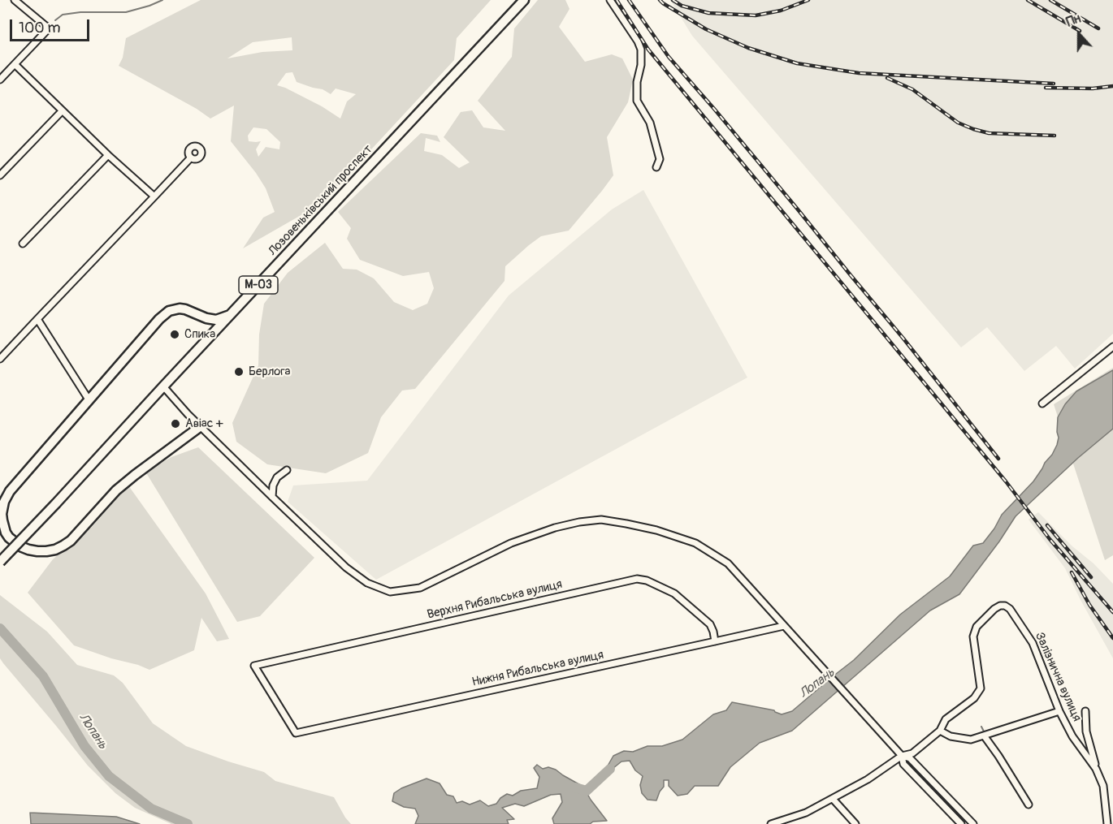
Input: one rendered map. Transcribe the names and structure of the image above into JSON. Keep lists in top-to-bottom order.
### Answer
{
  "streets": {
    "highway": ["Лозовеньківський проспект", "М-03"],
    "street": ["Верхня Рибальська вулиця", "Нижня Рибальська вулиця", "Залізнична вулиця"]
  },
  "crossings": [
    ["Верхня Рибальська вулиця", "Нижня Рибальська вулиця"]
  ],
  "water": ["Лопань"],
  "places": ["Спика", "Берлога", "Авiас +"],
  "scale_bar": "100 m",
  "north": "top"
}
